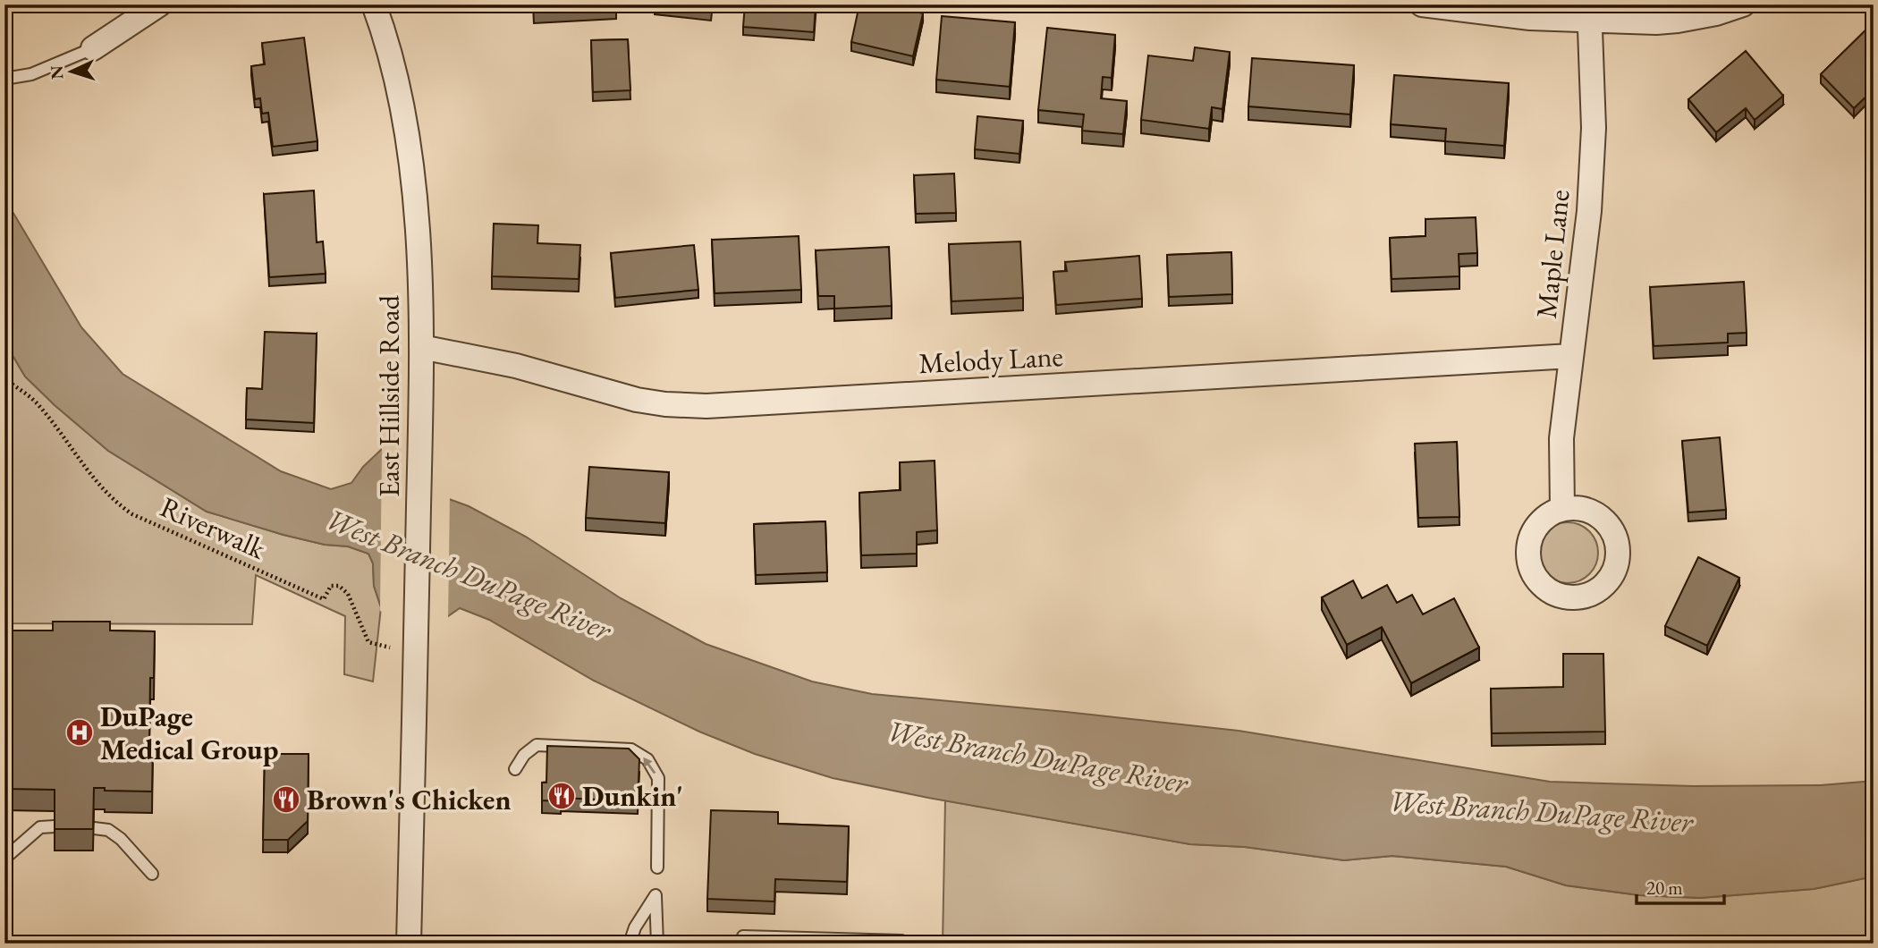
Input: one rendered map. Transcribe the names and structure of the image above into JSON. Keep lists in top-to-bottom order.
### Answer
{
  "streets": {
    "street": ["Maple Lane", "Melody Lane", "East Hillside Road"],
    "path": ["Riverwalk"]
  },
  "crossings": [
    ["Maple Lane", "Melody Lane"],
    ["Melody Lane", "East Hillside Road"],
    ["East Hillside Road", "Riverwalk"]
  ],
  "water": ["West Branch DuPage River"],
  "places": {
    "hospital": ["DuPage Medical Group"],
    "restaurant": ["Dunkin'", "Brown's Chicken"]
  },
  "scale_bar": "20 m",
  "north": "left"
}
